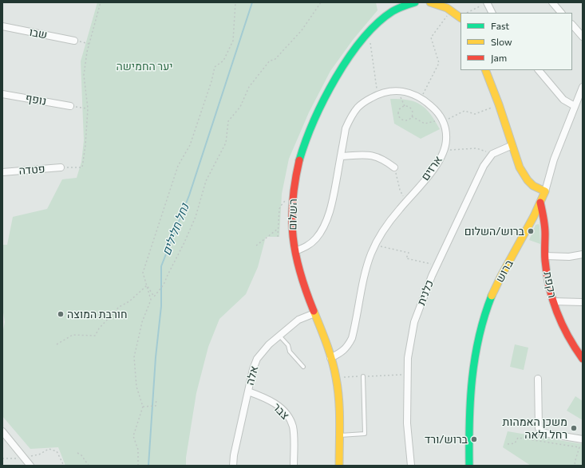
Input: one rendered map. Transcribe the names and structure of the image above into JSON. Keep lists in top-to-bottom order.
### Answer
{
  "streets": {
    "street": [
      "שבו",
      "נופף",
      "ארזים",
      "פטדה",
      "השלום",
      "ברוש",
      "רקפת",
      "כלנית",
      "אלה",
      "צבר"
    ]
  },
  "crossings": [
    ["ארזים", "השלום"],
    ["השלום", "אלה"],
    ["ברוש", "רקפת"],
    ["אלה", "צבר"]
  ],
  "water": ["נחל חלילים"],
  "parks": ["יער החמישה"],
  "places": [
    "ברוש/השלום",
    "חורבת המוצה",
    "משכן האמהות רחל ולאה",
    "ברוש/ורד"
  ],
  "legend": ["Fast", "Slow", "Jam"]
}
